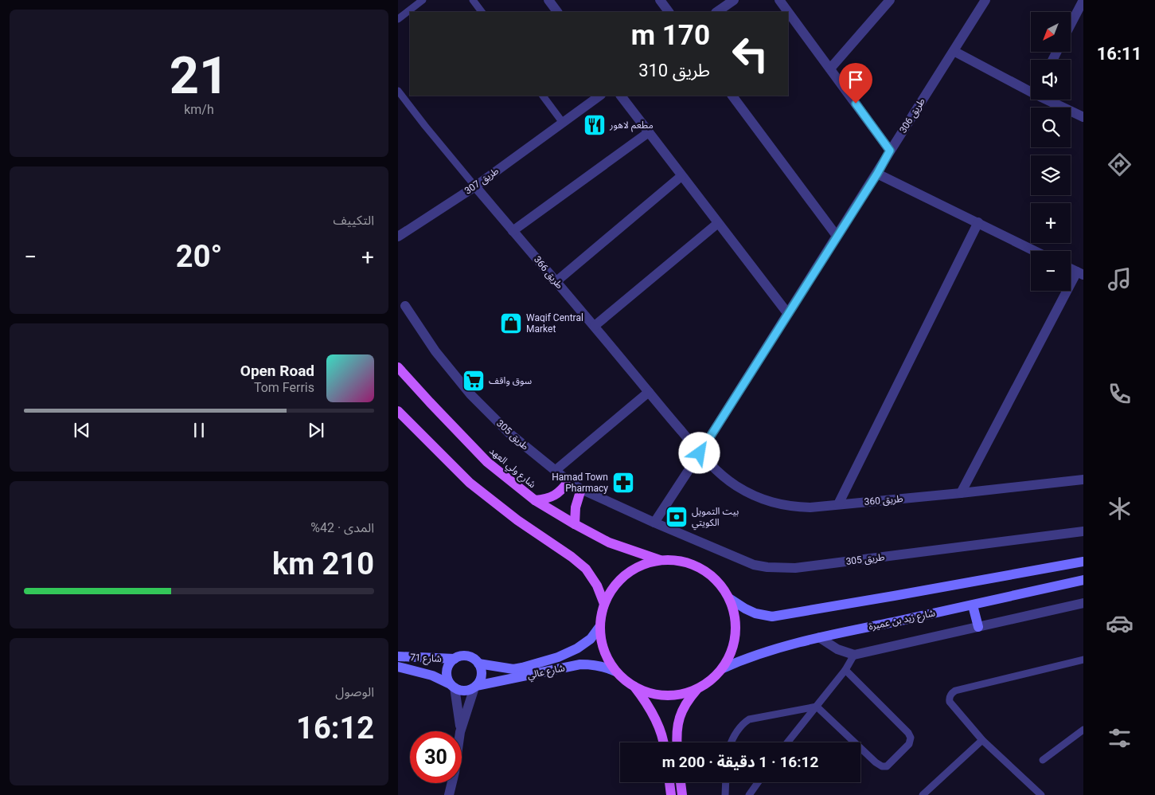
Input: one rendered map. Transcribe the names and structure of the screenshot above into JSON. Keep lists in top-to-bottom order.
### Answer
{
  "streets": {
    "main road": ["شارع ولي العهد"],
    "street": [
      "طريق 306",
      "طريق 307",
      "طريق 366",
      "طريق 305",
      "طريق 360",
      "شارع زيد بن عميرة",
      "شارع 71",
      "شارع عالي"
    ]
  },
  "crossings": [
    ["طريق 306", "طريق 366"],
    ["طريق 306", "طريق 360"],
    ["طريق 307", "طريق 366"],
    ["طريق 366", "طريق 360"],
    ["شارع ولي العهد", "شارع زيد بن عميرة"],
    ["شارع ولي العهد", "شارع عالي"],
    ["شارع زيد بن عميرة", "شارع عالي"],
    ["شارع 71", "شارع عالي"]
  ],
  "places": {
    "restaurant": ["مطعم لاهور"],
    "shop": ["Waqif Central Market"],
    "supermarket": ["سوق واقف"],
    "pharmacy": ["Hamad Town Pharmacy"],
    "bank": ["بيت التمويل الكويتي"]
  },
  "north": "bottom left",
  "page": {
    "tabs": "16:11",
    "tile": [
      ["21", "km/h"],
      "التكييف",
      ["المدى · 42%", "210 km"],
      ["الوصول", "16:12"]
    ],
    "map_buttons": ["+", "−"],
    "turn": ["170 m", "طريق 310"],
    "heat": ["−", "20°", "+"],
    "song": ["Open Road", "Tom Ferris"],
    "limit": "30",
    "trip": "16:12 · 1 دقيقة · 200 m"
  }
}
